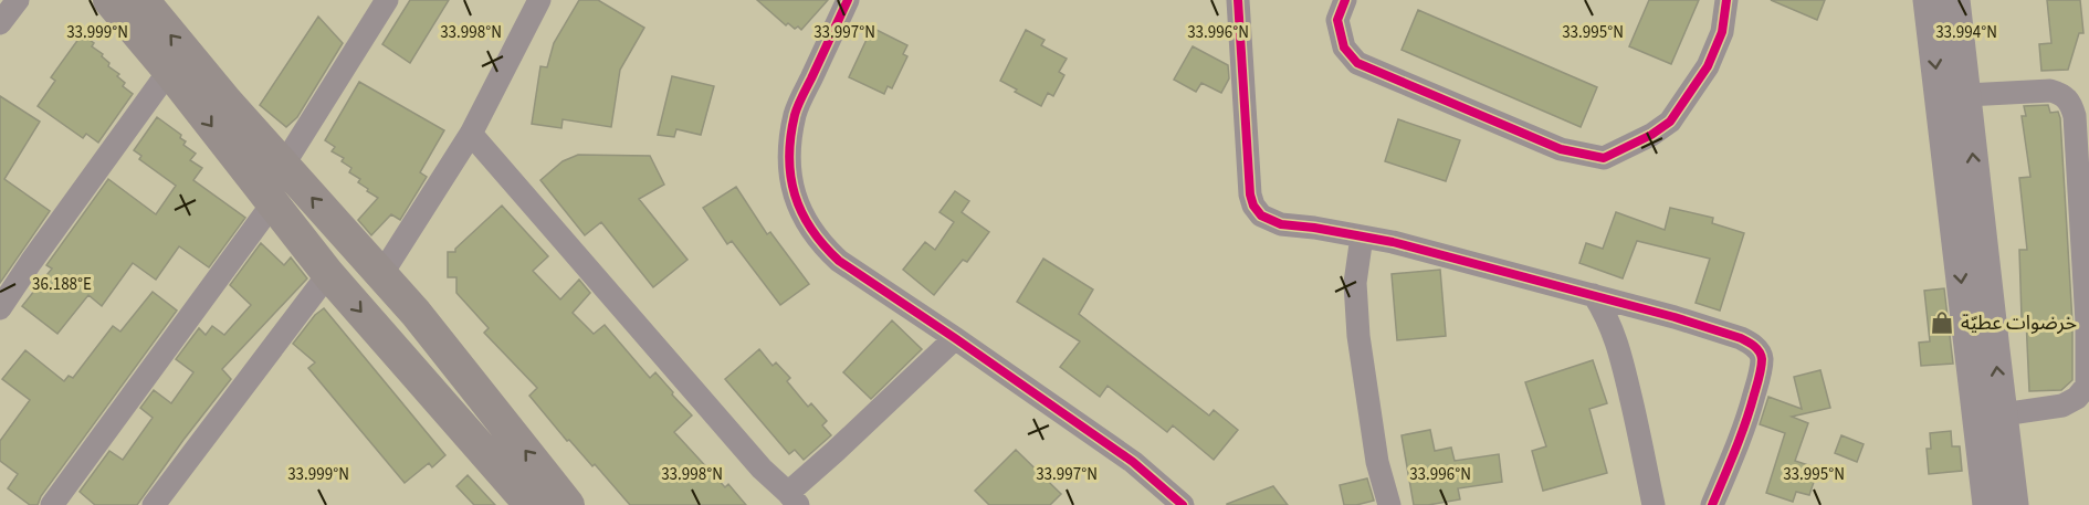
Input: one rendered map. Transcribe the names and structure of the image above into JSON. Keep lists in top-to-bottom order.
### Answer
{
  "places": {
    "shop": ["خرضوات عطيّة"]
  },
  "coordinates": [
    "33.999°N",
    "33.998°N",
    "33.997°N",
    "33.996°N",
    "33.995°N",
    "33.994°N",
    "36.188°E"
  ]
}
